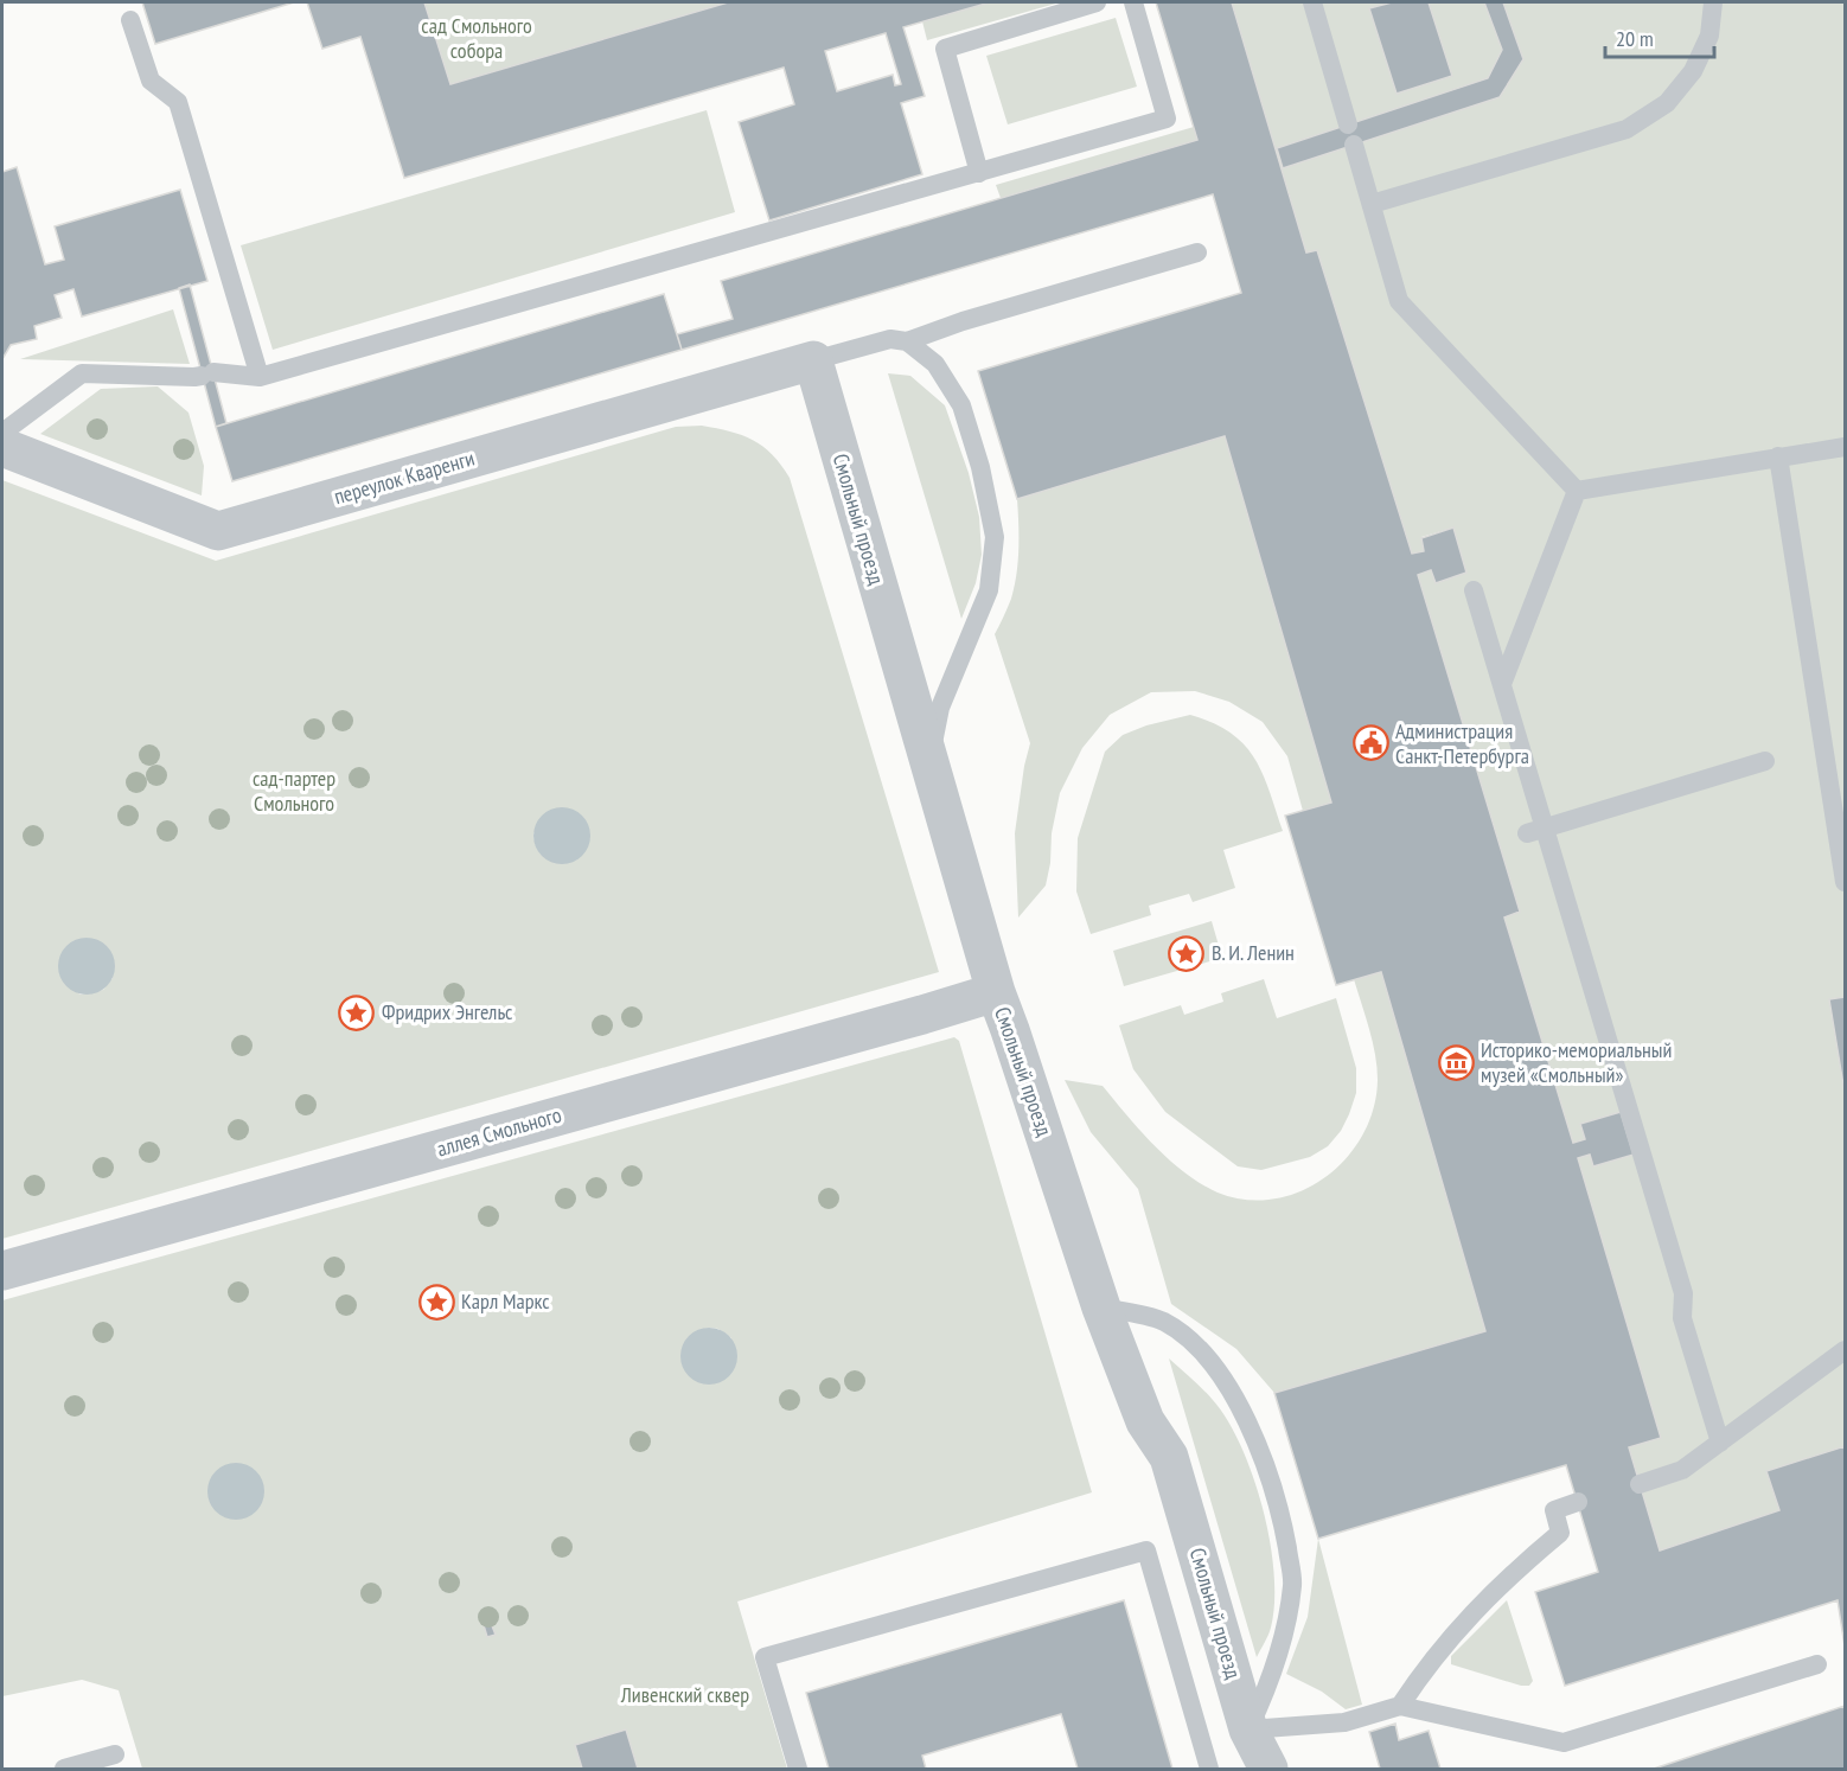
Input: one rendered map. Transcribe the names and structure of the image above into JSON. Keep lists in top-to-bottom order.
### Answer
{
  "streets": {
    "street": ["переулок Кваренги", "Смольный проезд", "аллея Смольного"]
  },
  "crossings": [
    ["переулок Кваренги", "Смольный проезд"],
    ["Смольный проезд", "аллея Смольного"]
  ],
  "parks": ["сад Смольного собора", "сад-партер Смольного", "Ливенский сквер"],
  "places": {
    "public building": ["Администрация Санкт-Петербурга"],
    "place": ["В. И. Ленин", "Фридрих Энгельс", "Карл Маркс"],
    "museum": ["Историко-мемориальный музей «Смольный»"]
  },
  "scale_bar": "20 m"
}
